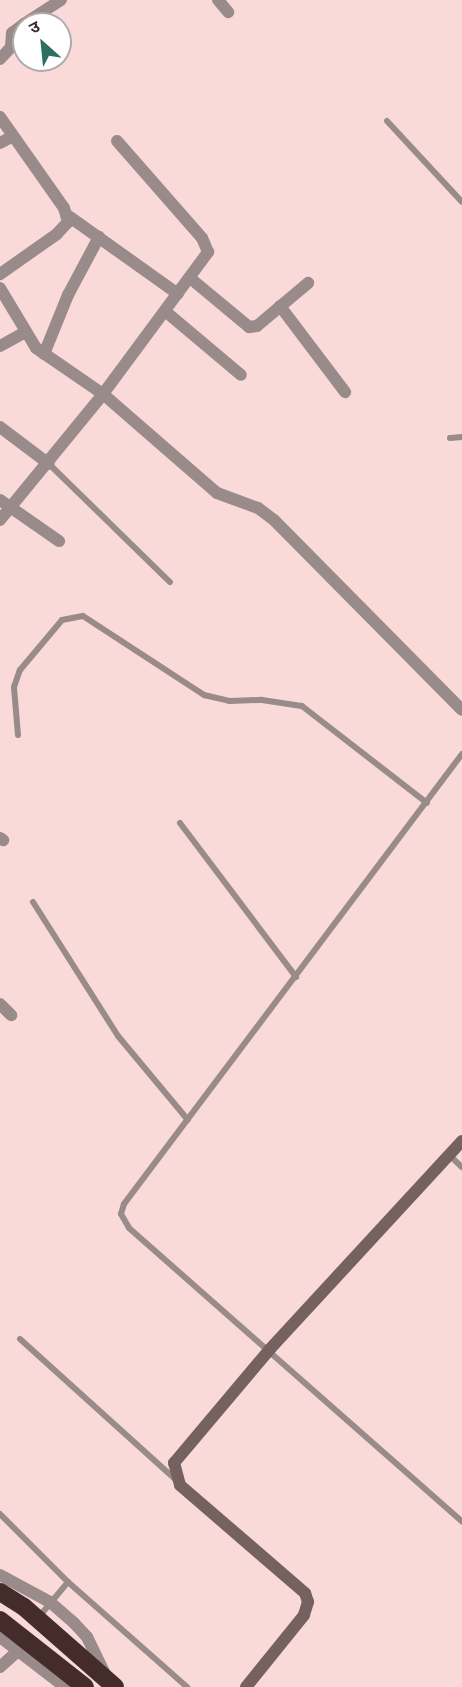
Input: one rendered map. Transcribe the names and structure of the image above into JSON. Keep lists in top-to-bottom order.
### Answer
{
  "north": "top left"
}
